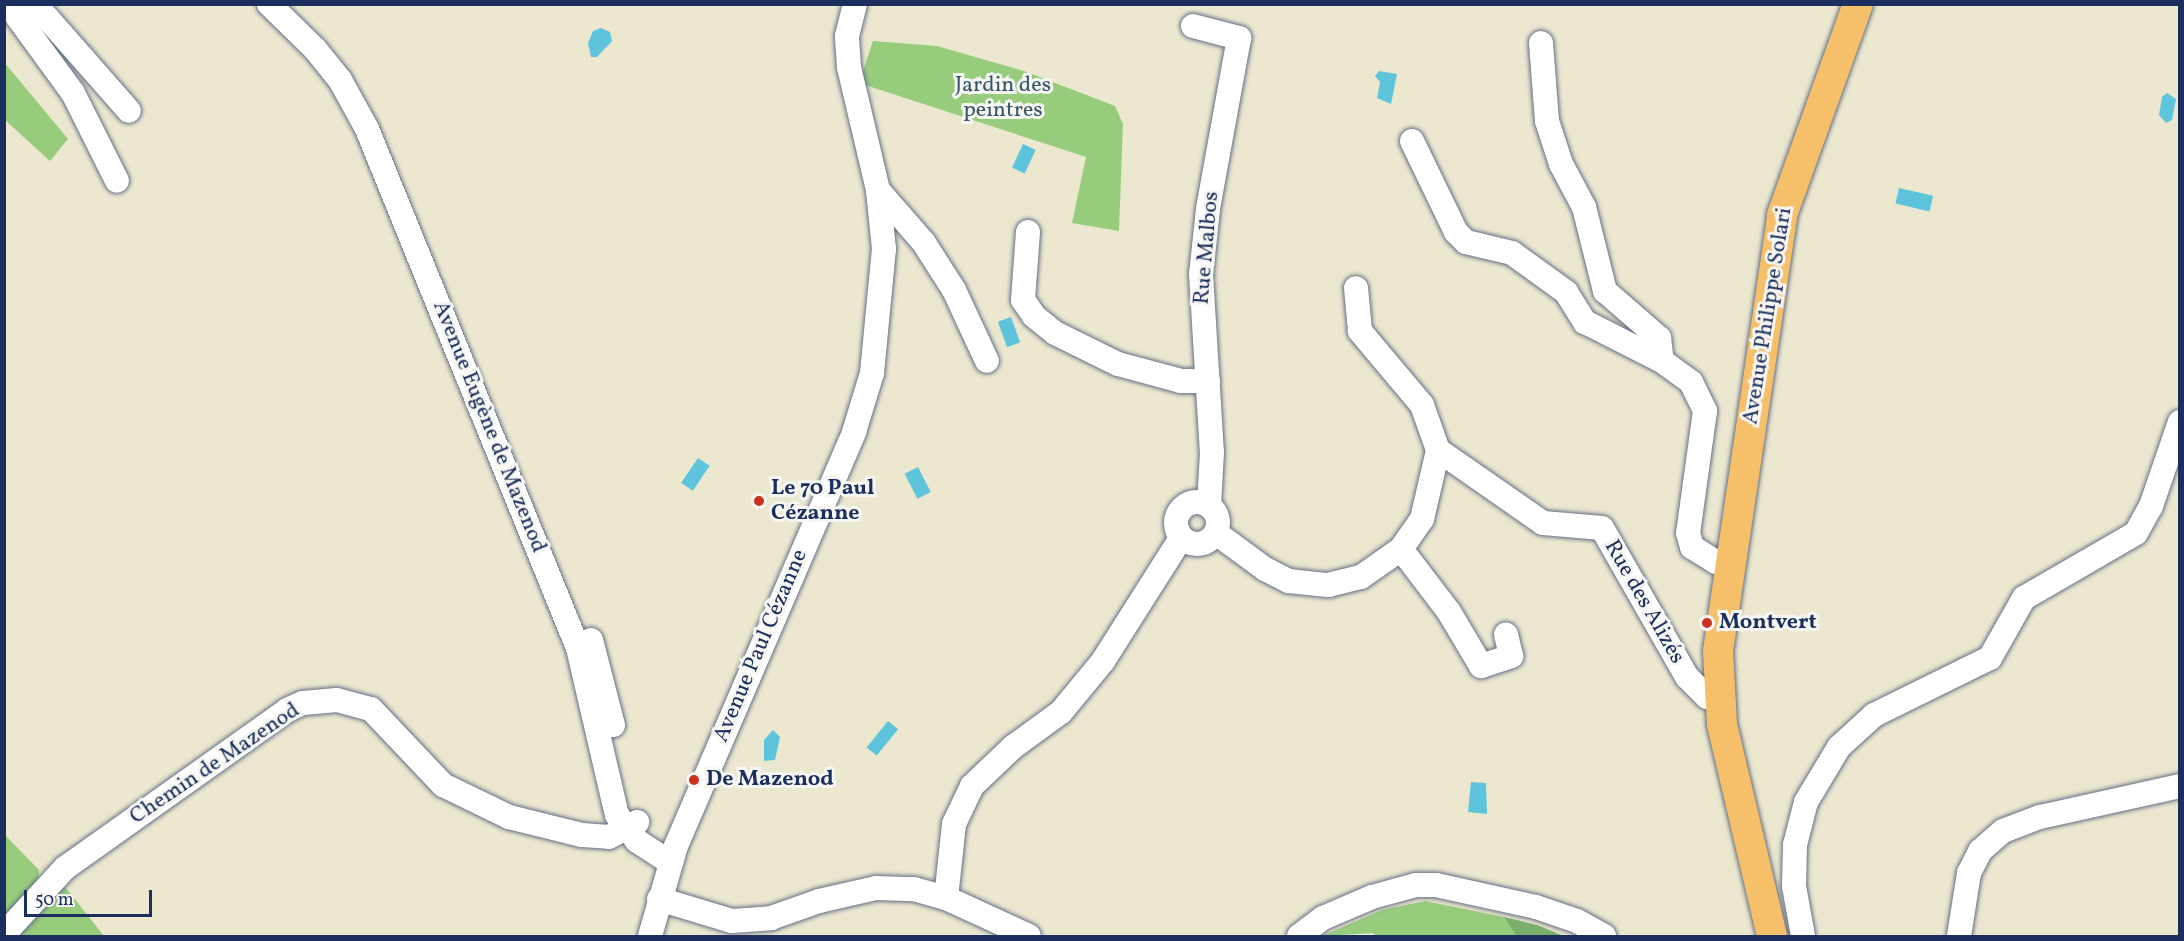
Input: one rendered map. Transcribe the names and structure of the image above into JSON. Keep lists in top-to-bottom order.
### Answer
{
  "streets": {
    "main road": ["Avenue Philippe Solari"],
    "street": [
      "Rue Malbos",
      "Avenue Eugène de Mazenod",
      "Rue des Alizés",
      "Avenue Paul Cézanne",
      "Chemin de Mazenod"
    ]
  },
  "crossings": [
    ["Avenue Philippe Solari", "Rue des Alizés"],
    ["Avenue Eugène de Mazenod", "Chemin de Mazenod"]
  ],
  "parks": ["Jardin des peintres"],
  "places": ["Le 70 Paul Cézanne", "Montvert", "De Mazenod"],
  "scale_bar": "50 m"
}
